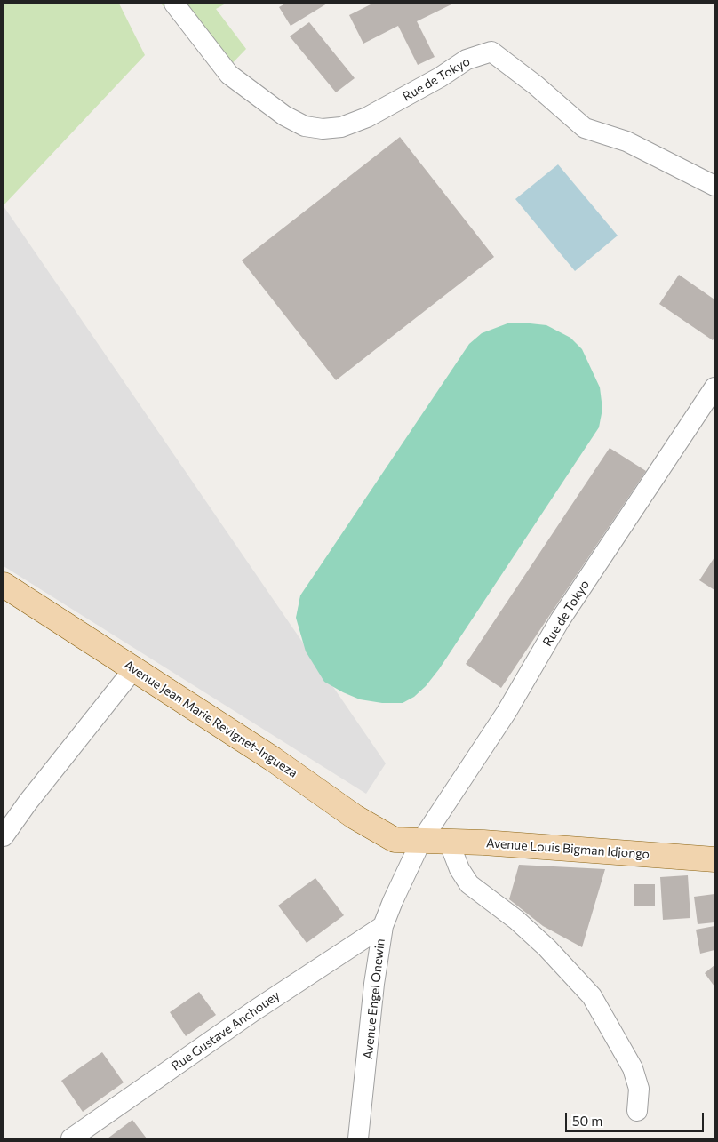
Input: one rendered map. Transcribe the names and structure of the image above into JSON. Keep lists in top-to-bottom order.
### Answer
{
  "streets": {
    "main road": ["Avenue Jean Marie Revignet-Ingueza", "Avenue Louis Bigman Idjongo"],
    "street": ["Rue de Tokyo", "Avenue Engel Onewin", "Rue Gustave Anchouey"]
  },
  "crossings": [
    ["Rue de Tokyo", "Avenue Jean Marie Revignet-Ingueza"],
    ["Rue de Tokyo", "Avenue Louis Bigman Idjongo"],
    ["Rue de Tokyo", "Avenue Engel Onewin"],
    ["Avenue Jean Marie Revignet-Ingueza", "Avenue Louis Bigman Idjongo"],
    ["Avenue Jean Marie Revignet-Ingueza", "Avenue Engel Onewin"],
    ["Avenue Louis Bigman Idjongo", "Avenue Engel Onewin"],
    ["Avenue Engel Onewin", "Rue Gustave Anchouey"]
  ],
  "scale_bar": "50 m"
}
